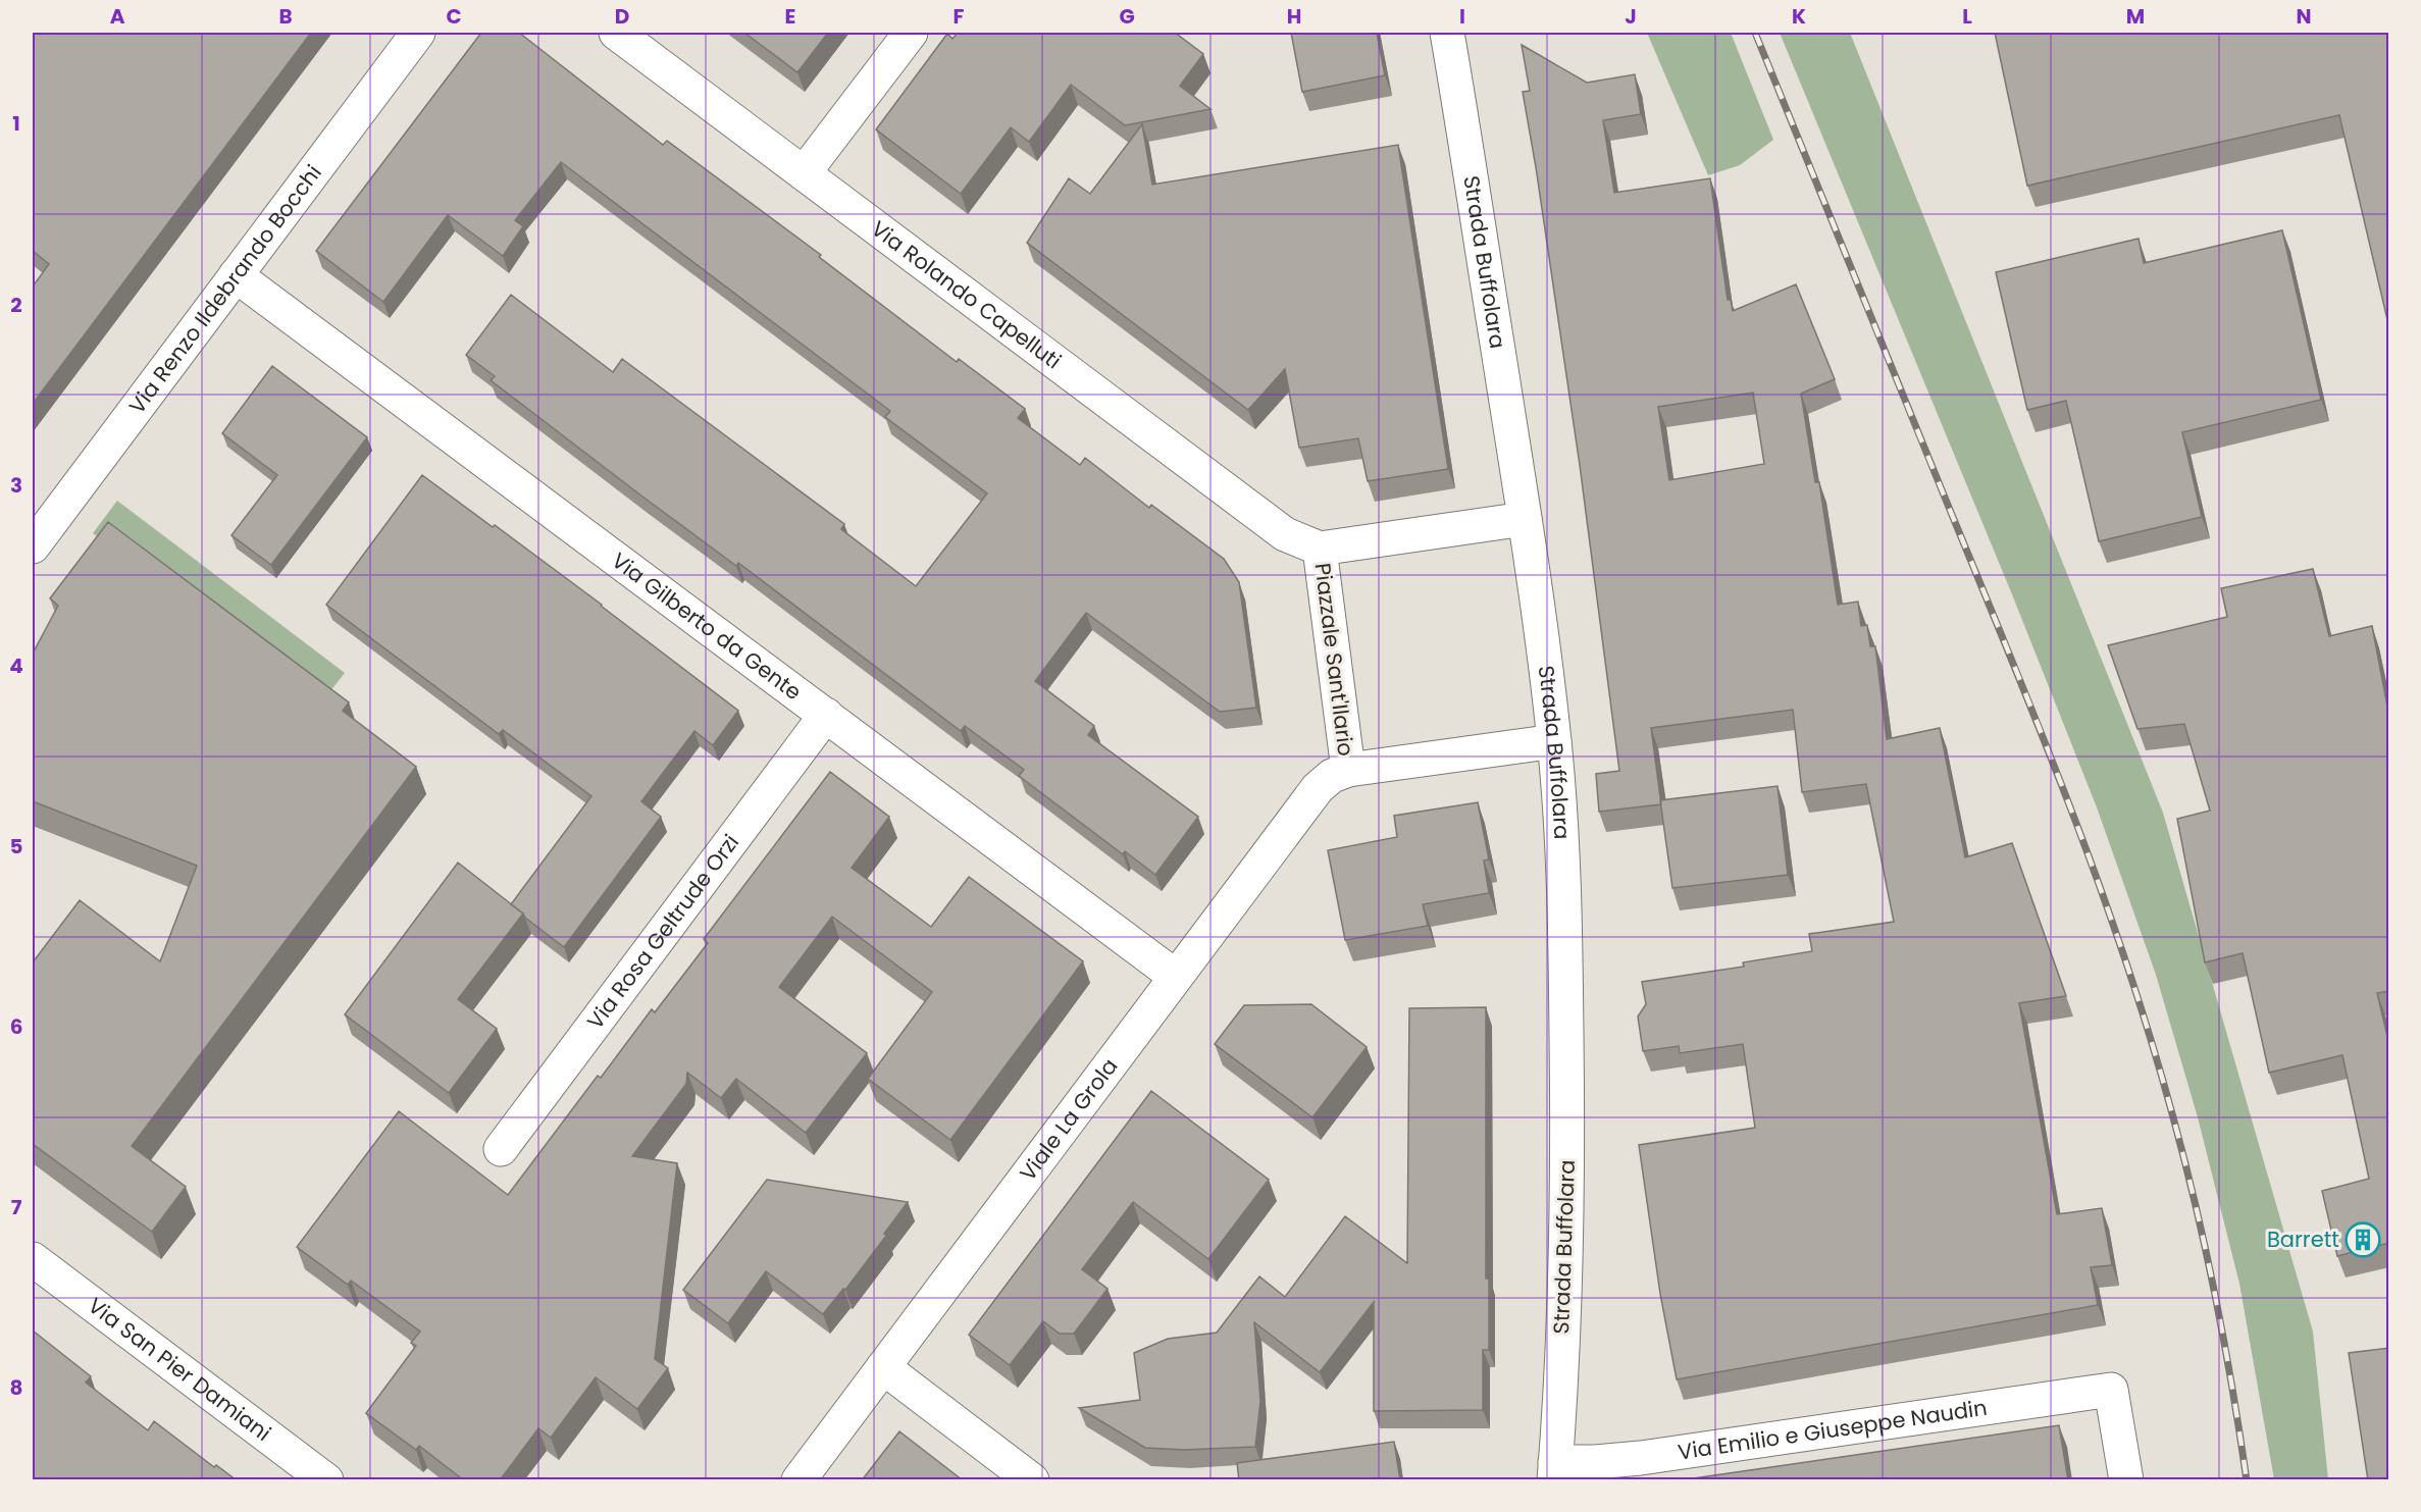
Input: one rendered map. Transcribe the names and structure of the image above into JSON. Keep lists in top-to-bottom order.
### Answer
{
  "streets": {
    "street": [
      "Strada Buffolara",
      "Via Renzo Ildebrando Bocchi",
      "Via Rolando Capelluti",
      "Via Gilberto da Gente",
      "Piazzale Sant'Ilario",
      "Via Rosa Geltrude Orzi",
      "Viale La Grola",
      "Via San Pier Damiani",
      "Via Emilio e Giuseppe Naudin"
    ]
  },
  "crossings": [
    ["Strada Buffolara", "Piazzale Sant'Ilario"],
    ["Strada Buffolara", "Via Emilio e Giuseppe Naudin"],
    ["Via Renzo Ildebrando Bocchi", "Via Gilberto da Gente"],
    ["Via Rolando Capelluti", "Piazzale Sant'Ilario"],
    ["Via Gilberto da Gente", "Via Rosa Geltrude Orzi"],
    ["Via Gilberto da Gente", "Viale La Grola"],
    ["Piazzale Sant'Ilario", "Viale La Grola"]
  ],
  "places": {
    "building": ["Barrett"]
  },
  "grid": {
    "columns": [
      "A",
      "B",
      "C",
      "D",
      "E",
      "F",
      "G",
      "H",
      "I",
      "J",
      "K",
      "L",
      "M",
      "N"
    ],
    "rows": [
      "1",
      "2",
      "3",
      "4",
      "5",
      "6",
      "7",
      "8"
    ]
  }
}
